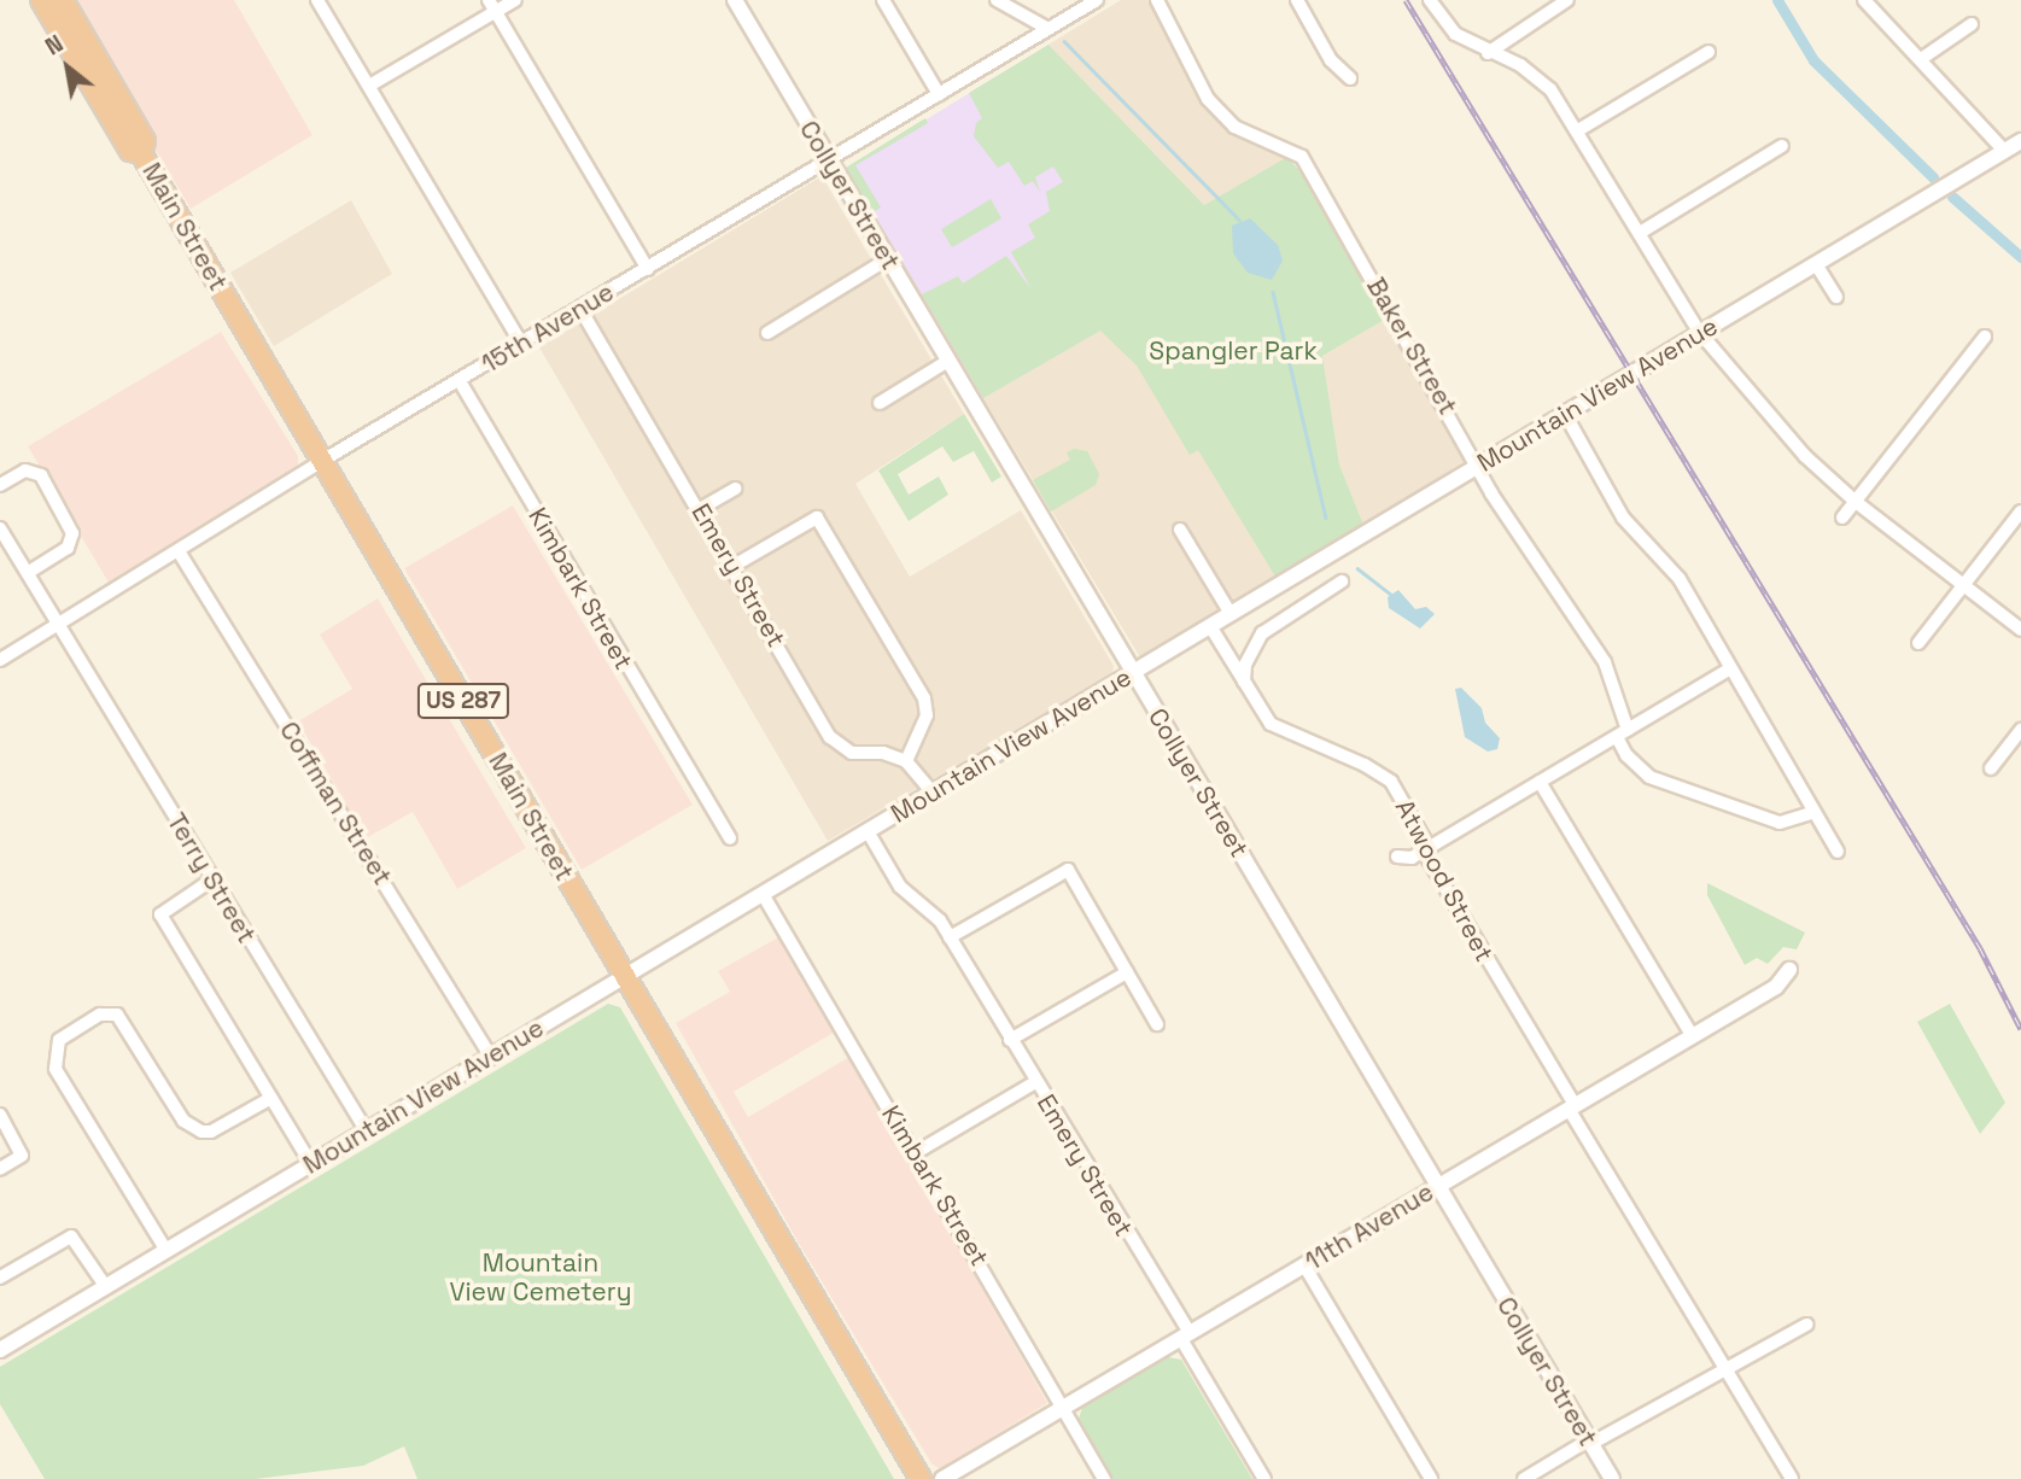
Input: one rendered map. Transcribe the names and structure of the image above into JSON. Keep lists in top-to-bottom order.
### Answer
{
  "streets": {
    "highway": ["Main Street", "US 287"],
    "street": [
      "Collyer Street",
      "15th Avenue",
      "Baker Street",
      "Mountain View Avenue",
      "Emery Street",
      "Kimbark Street",
      "Coffman Street",
      "Terry Street",
      "Atwood Street",
      "11th Avenue"
    ]
  },
  "crossings": [
    ["Collyer Street", "15th Avenue"],
    ["Collyer Street", "Mountain View Avenue"],
    ["Collyer Street", "11th Avenue"],
    ["Main Street", "15th Avenue"],
    ["Main Street", "Mountain View Avenue"],
    ["15th Avenue", "Emery Street"],
    ["15th Avenue", "Kimbark Street"],
    ["15th Avenue", "Coffman Street"],
    ["15th Avenue", "Terry Street"],
    ["Baker Street", "Mountain View Avenue"],
    ["Mountain View Avenue", "Emery Street"],
    ["Mountain View Avenue", "Kimbark Street"],
    ["Mountain View Avenue", "Coffman Street"],
    ["Mountain View Avenue", "Terry Street"],
    ["Mountain View Avenue", "Atwood Street"],
    ["Emery Street", "11th Avenue"],
    ["Kimbark Street", "11th Avenue"],
    ["Atwood Street", "11th Avenue"]
  ],
  "parks": ["Spangler Park", "Mountain View Cemetery"],
  "north": "top left"
}
